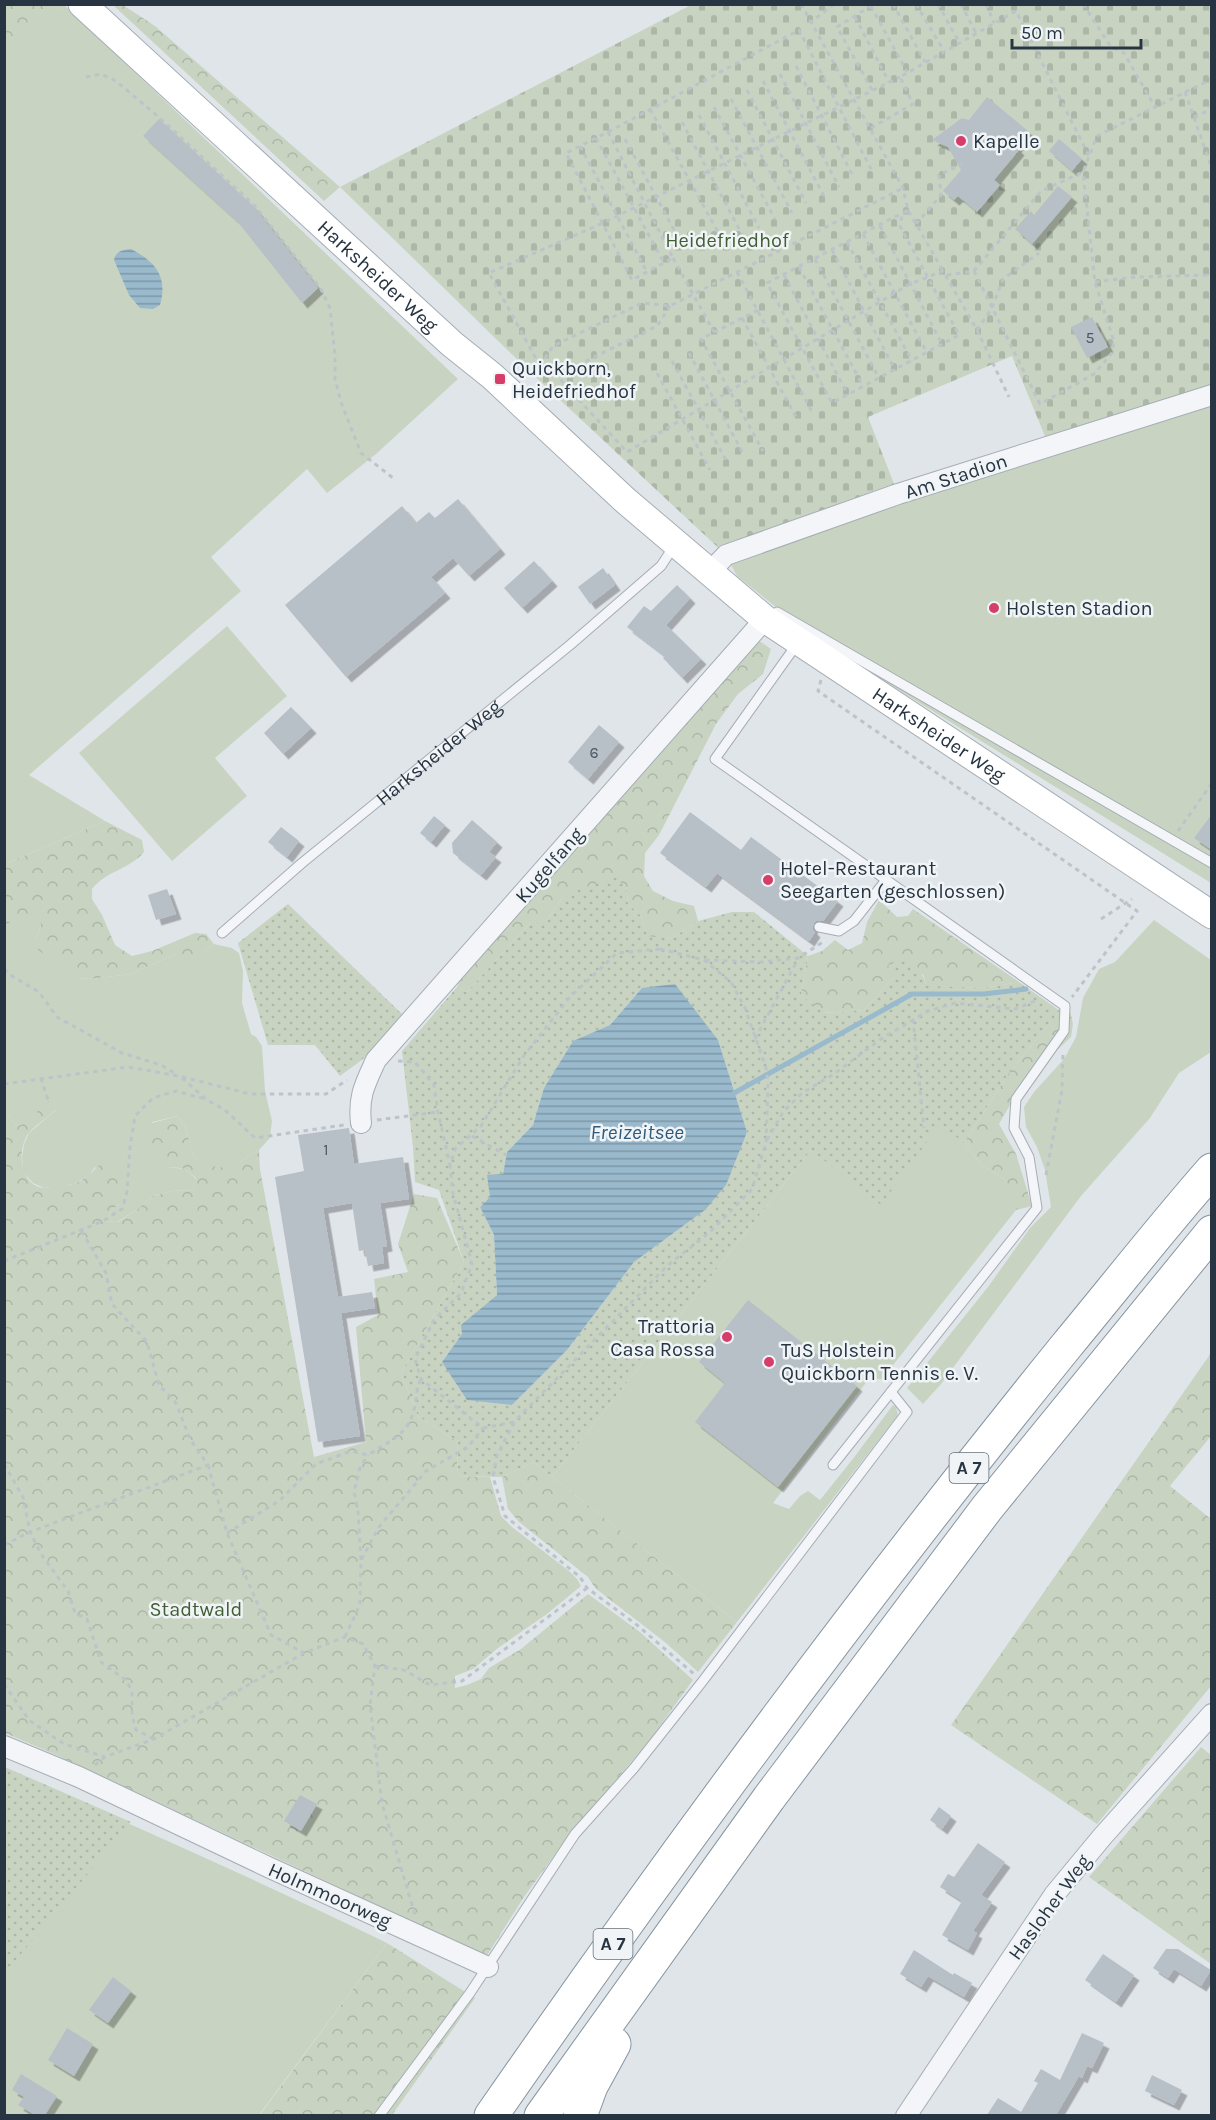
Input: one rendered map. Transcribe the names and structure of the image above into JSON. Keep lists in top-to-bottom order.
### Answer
{
  "streets": {
    "highway": ["A 7"],
    "main road": ["Harksheider Weg"],
    "street": [
      "Am Stadion",
      "Kugelfang",
      "Holmmoorweg",
      "Hasloher Weg"
    ]
  },
  "crossings": [
    ["Harksheider Weg", "Am Stadion"],
    ["Harksheider Weg", "Kugelfang"]
  ],
  "water": ["Freizeitsee"],
  "parks": ["Heidefriedhof", "Stadtwald"],
  "places": {
    "other": [
      "Kapelle",
      "Holsten Stadion",
      "Hotel-Restaurant Seegarten (geschlossen)",
      "Trattoria Casa Rossa",
      "TuS Holstein Quickborn Tennis e. V."
    ],
    "transit": ["Quickborn, Heidefriedhof"]
  },
  "house_numbers": ["5", "6", "1"],
  "scale_bar": "50 m"
}
